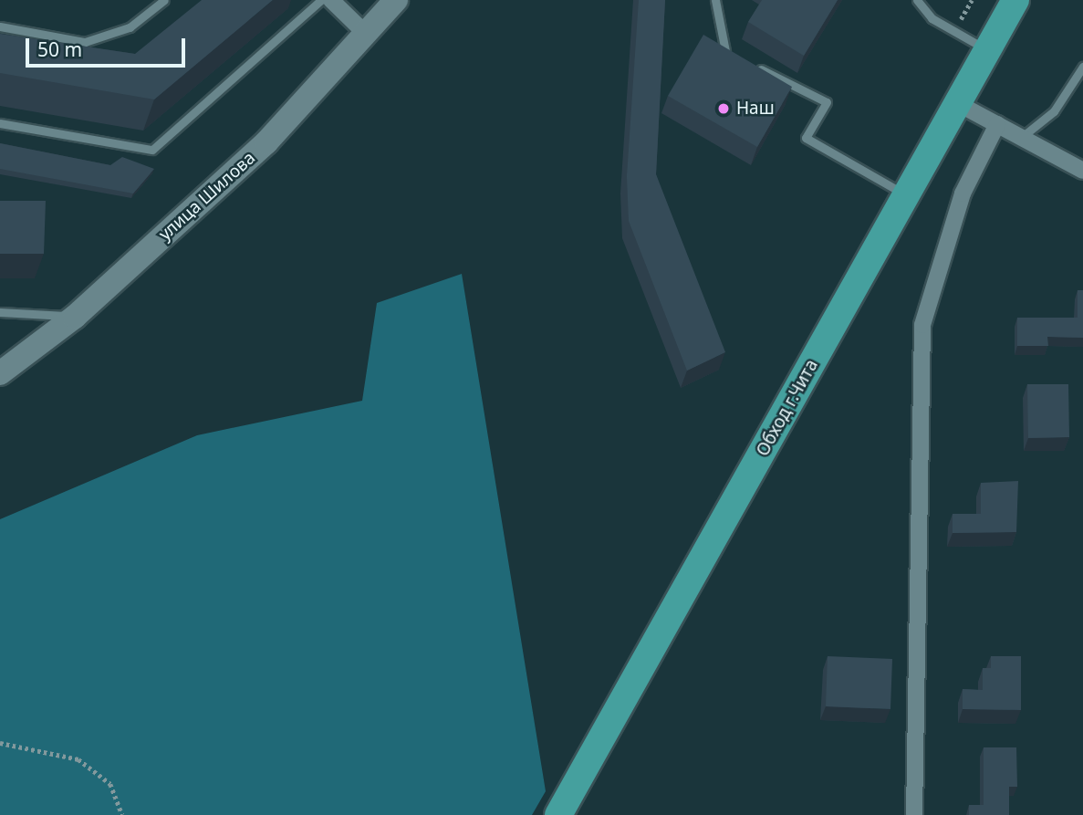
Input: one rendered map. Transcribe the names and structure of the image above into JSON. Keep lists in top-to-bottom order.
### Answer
{
  "streets": {
    "highway": ["Обход г.Чита"],
    "main road": ["улица Шилова"]
  },
  "places": ["Наш"],
  "scale_bar": "50 m"
}
